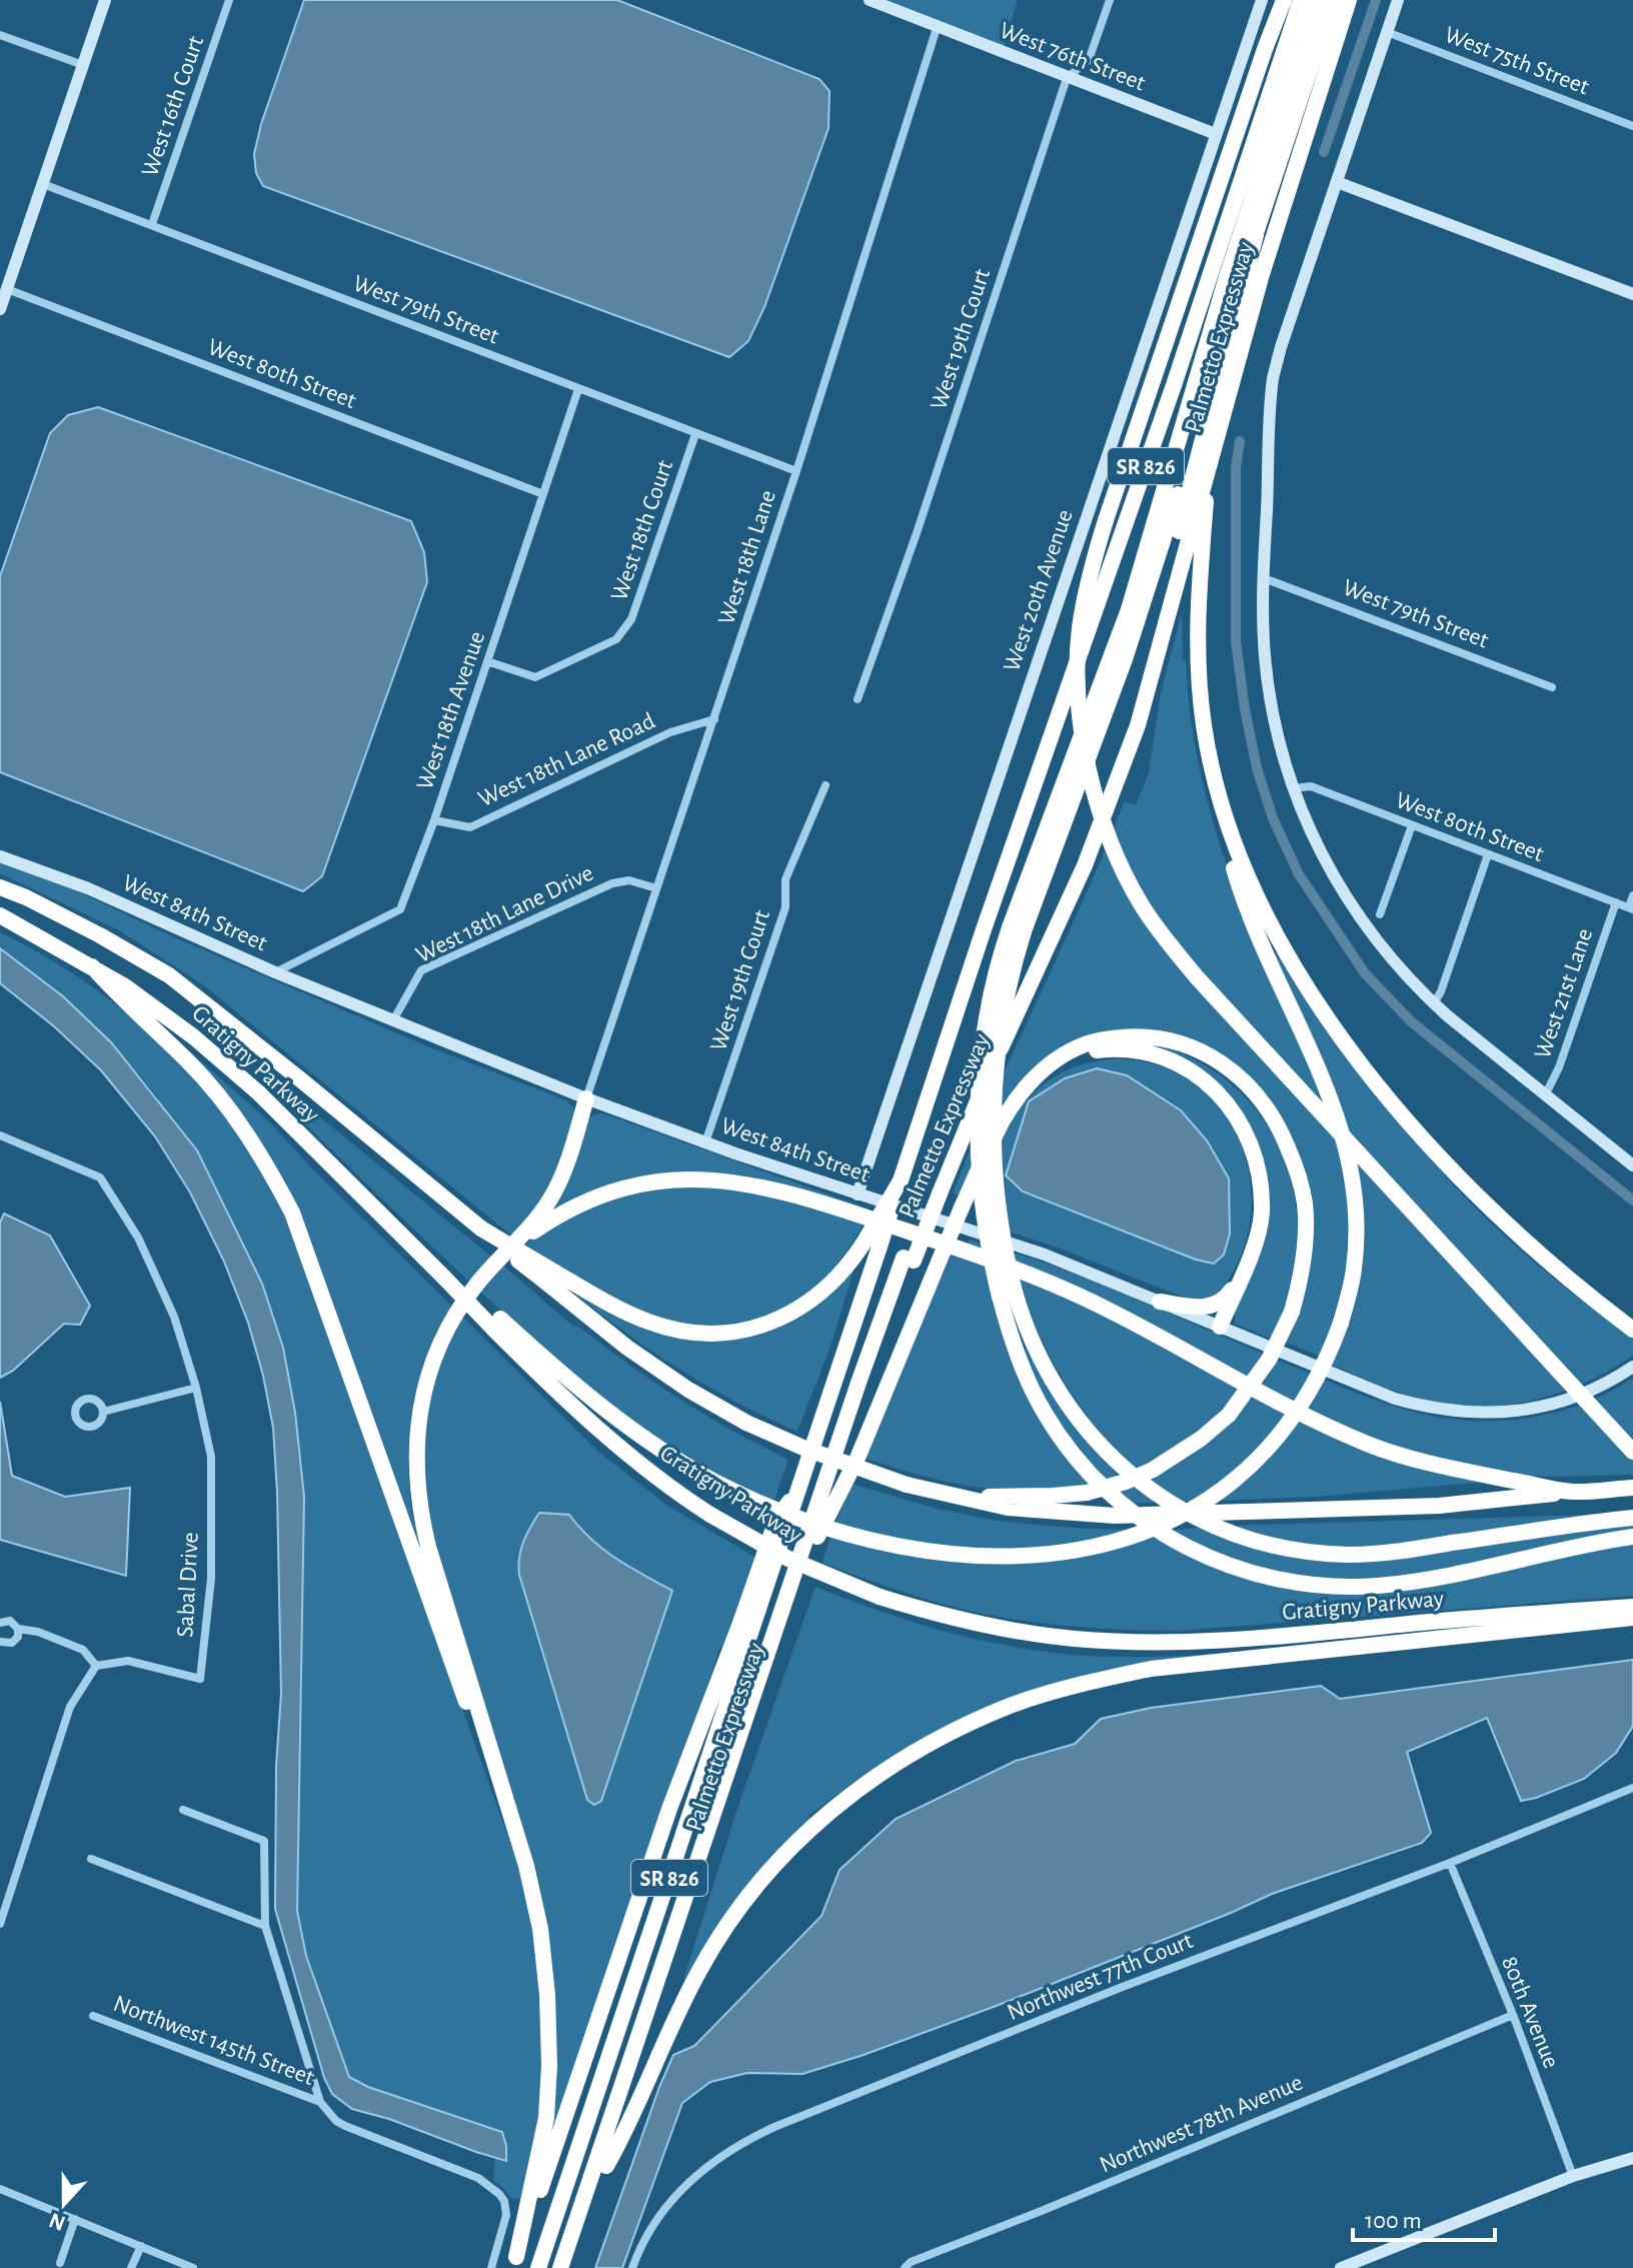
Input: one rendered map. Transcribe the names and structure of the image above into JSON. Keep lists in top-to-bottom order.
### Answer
{
  "streets": {
    "highway": ["Palmetto Expressway", "SR 826", "Gratigny Parkway"],
    "street": [
      "West 76th Street",
      "West 75th Street",
      "West 16th Court",
      "West 79th Street",
      "West 19th Court",
      "West 80th Street",
      "West 18th Court",
      "West 18th Lane",
      "West 20th Avenue",
      "West 18th Avenue",
      "West 18th Lane Road",
      "West 84th Street",
      "West 18th Lane Drive",
      "West 21st Lane",
      "Sabal Drive",
      "Northwest 77th Court",
      "80th Avenue",
      "Northwest 145th Street",
      "Northwest 78th Avenue"
    ]
  },
  "crossings": [
    ["West 76th Street", "West 19th Court"],
    ["West 76th Street", "West 18th Lane"],
    ["West 76th Street", "West 20th Avenue"],
    ["West 16th Court", "West 79th Street"],
    ["West 79th Street", "West 18th Court"],
    ["West 79th Street", "West 18th Lane"],
    ["West 79th Street", "West 18th Avenue"],
    ["West 19th Court", "West 84th Street"],
    ["West 80th Street", "West 18th Avenue"],
    ["West 80th Street", "West 21st Lane"],
    ["West 18th Court", "West 18th Avenue"],
    ["West 18th Lane", "West 18th Lane Road"],
    ["West 18th Lane", "West 84th Street"],
    ["West 18th Lane", "West 18th Lane Drive"],
    ["West 20th Avenue", "West 84th Street"],
    ["West 18th Avenue", "West 18th Lane Road"],
    ["West 18th Avenue", "West 84th Street"],
    ["West 84th Street", "West 18th Lane Drive"],
    ["Northwest 77th Court", "80th Avenue"],
    ["80th Avenue", "Northwest 78th Avenue"]
  ],
  "scale_bar": "100 m",
  "north": "bottom"
}
